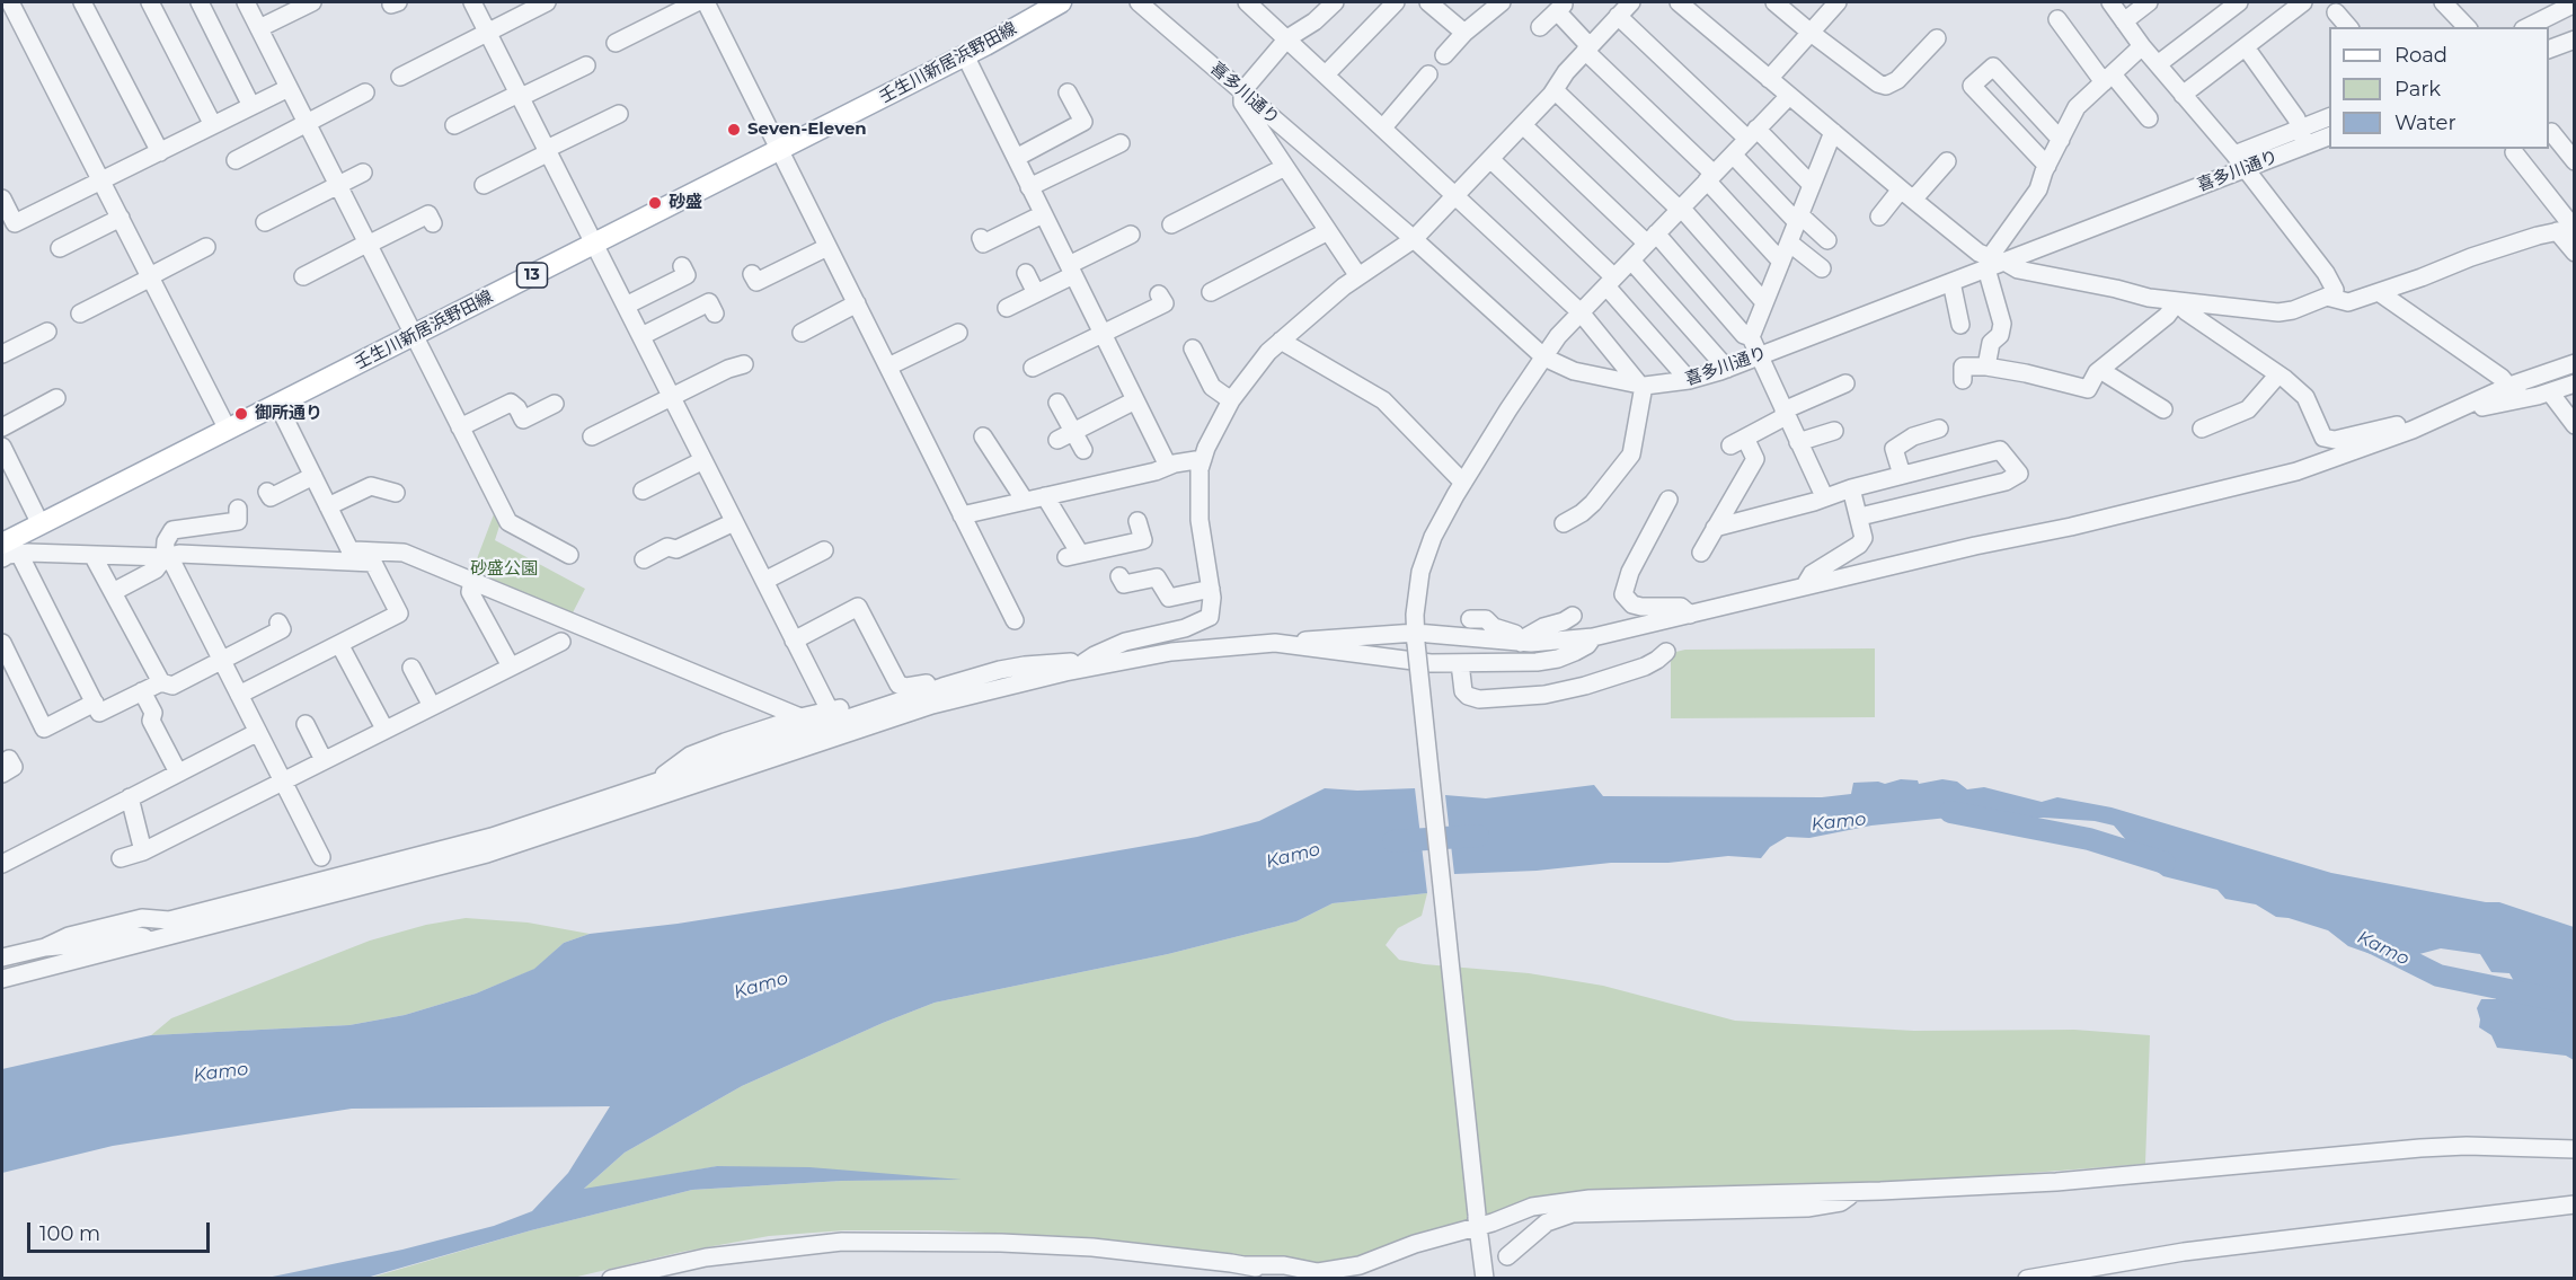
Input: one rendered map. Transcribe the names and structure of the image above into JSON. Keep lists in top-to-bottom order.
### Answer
{
  "streets": {
    "main road": ["壬生川新居浜野田線", "13"],
    "street": ["喜多川通り"]
  },
  "water": ["Kamo"],
  "parks": ["砂盛公園"],
  "places": ["Seven-Eleven", "砂盛", "御所通り"],
  "legend": ["Road", "Park", "Water"],
  "scale_bar": "100 m"
}
